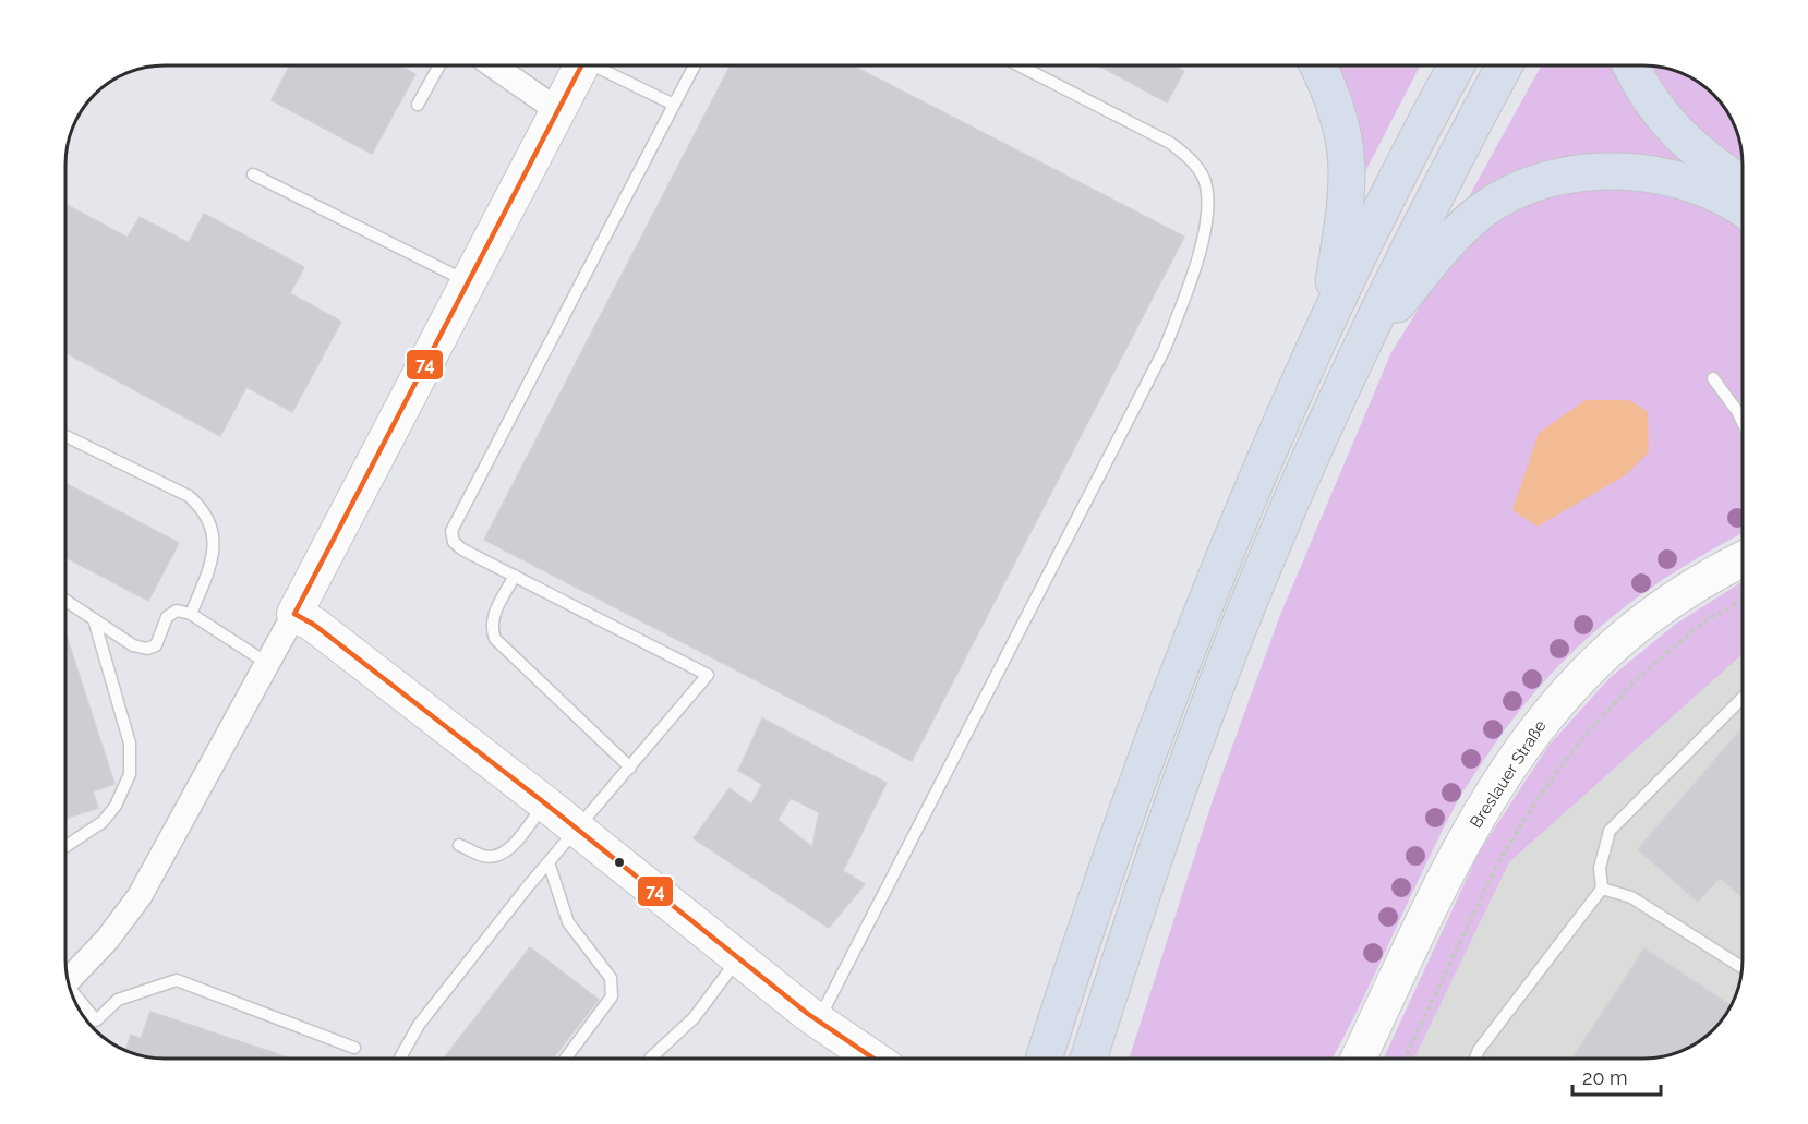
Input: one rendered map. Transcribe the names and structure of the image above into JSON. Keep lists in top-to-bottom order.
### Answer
{
  "streets": {
    "street": ["Breslauer Straße"]
  },
  "lines": ["transit line 74"],
  "scale_bar": "20 m"
}
